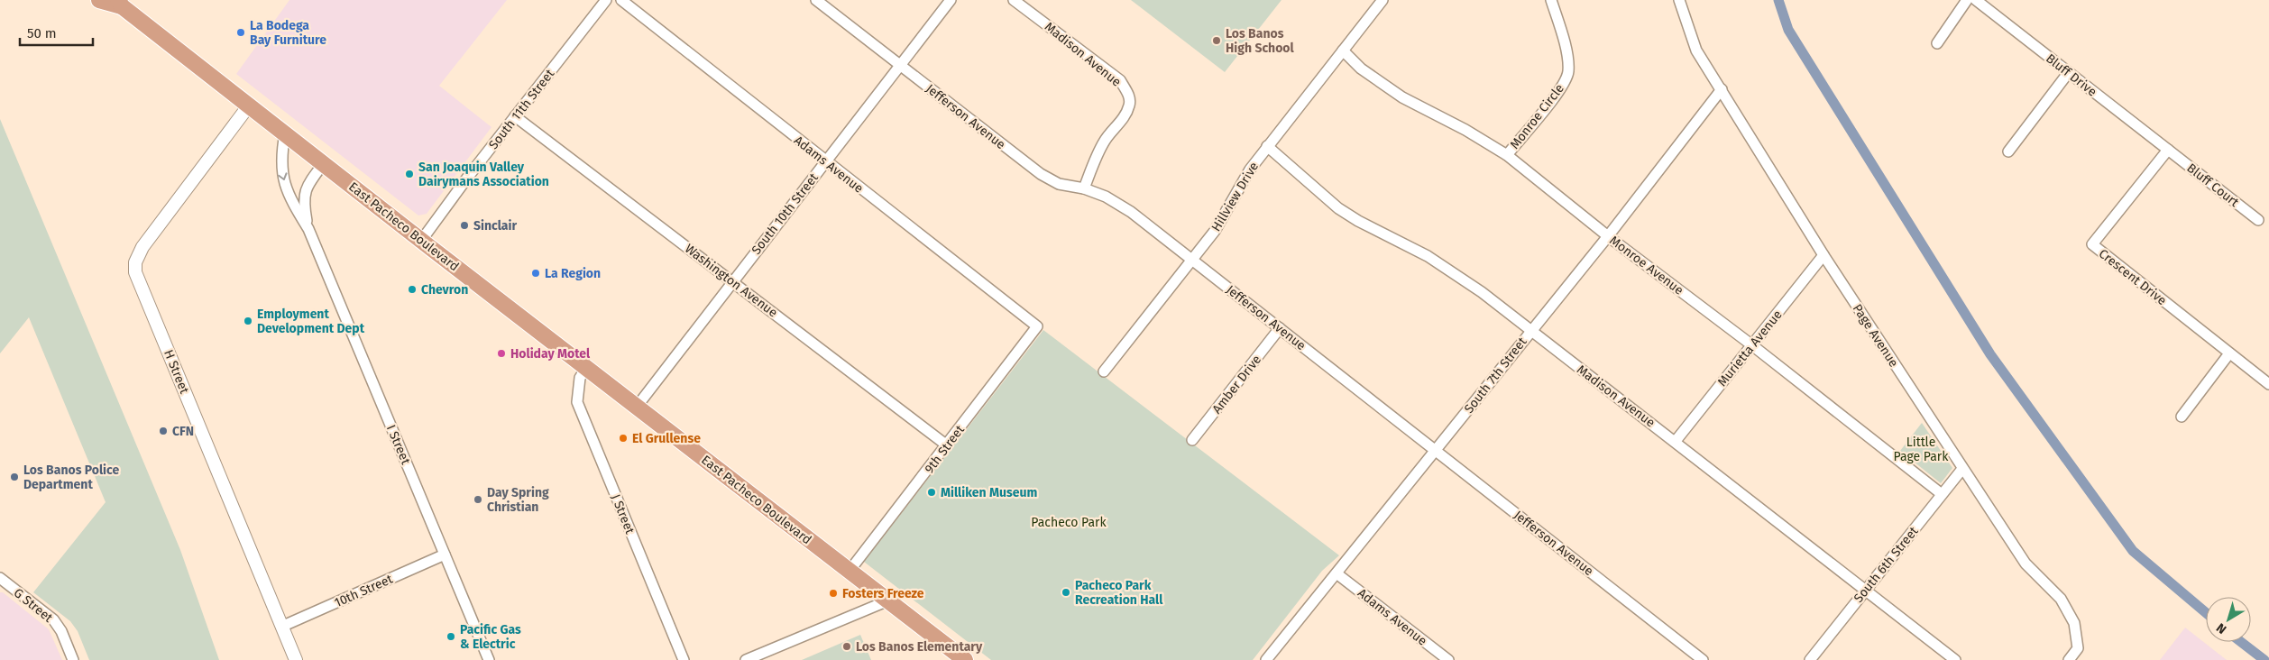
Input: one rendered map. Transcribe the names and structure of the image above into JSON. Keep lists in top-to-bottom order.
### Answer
{
  "streets": {
    "highway": ["East Pacheco Boulevard"],
    "street": [
      "Madison Avenue",
      "Bluff Drive",
      "South 11th Street",
      "Jefferson Avenue",
      "Monroe Circle",
      "Adams Avenue",
      "Bluff Court",
      "Hillview Drive",
      "South 10th Street",
      "Monroe Avenue",
      "Crescent Drive",
      "Washington Avenue",
      "Page Avenue",
      "Murietta Avenue",
      "H Street",
      "South 7th Street",
      "Amber Drive",
      "I Street",
      "9th Street",
      "J Street",
      "South 6th Street",
      "10th Street",
      "G Street"
    ]
  },
  "crossings": [
    ["Madison Avenue", "Jefferson Avenue"],
    ["Madison Avenue", "Hillview Drive"],
    ["Madison Avenue", "Murietta Avenue"],
    ["Madison Avenue", "South 7th Street"],
    ["Madison Avenue", "South 6th Street"],
    ["Bluff Drive", "Bluff Court"],
    ["Bluff Drive", "Crescent Drive"],
    ["South 11th Street", "East Pacheco Boulevard"],
    ["South 11th Street", "Washington Avenue"],
    ["Jefferson Avenue", "Hillview Drive"],
    ["Jefferson Avenue", "South 10th Street"],
    ["Jefferson Avenue", "South 7th Street"],
    ["Jefferson Avenue", "Amber Drive"],
    ["Monroe Circle", "Monroe Avenue"],
    ["Adams Avenue", "South 10th Street"],
    ["Adams Avenue", "South 7th Street"],
    ["Adams Avenue", "9th Street"],
    ["Bluff Court", "Crescent Drive"],
    ["Hillview Drive", "Monroe Avenue"],
    ["South 10th Street", "East Pacheco Boulevard"],
    ["South 10th Street", "Washington Avenue"],
    ["East Pacheco Boulevard", "H Street"],
    ["East Pacheco Boulevard", "I Street"],
    ["East Pacheco Boulevard", "9th Street"],
    ["East Pacheco Boulevard", "J Street"],
    ["Monroe Avenue", "Murietta Avenue"],
    ["Monroe Avenue", "South 7th Street"],
    ["Monroe Avenue", "South 6th Street"],
    ["Washington Avenue", "9th Street"],
    ["Page Avenue", "Murietta Avenue"],
    ["Page Avenue", "South 7th Street"],
    ["Page Avenue", "South 6th Street"],
    ["H Street", "10th Street"],
    ["I Street", "10th Street"]
  ],
  "parks": ["Little Page Park", "Pacheco Park"],
  "places": [
    "La Bodega Bay Furniture",
    "Los Banos High School",
    "San Joaquin Valley Dairymans Association",
    "Sinclair",
    "La Region",
    "Chevron",
    "Employment Development Dept",
    "Holiday Motel",
    "CFN",
    "El Grullense",
    "Los Banos Police Department",
    "Milliken Museum",
    "Day Spring Christian",
    "Pacheco Park Recreation Hall",
    "Fosters Freeze",
    "Pacific Gas & Electric",
    "Los Banos Elementary"
  ],
  "scale_bar": "50 m",
  "north": "bottom left"
}
